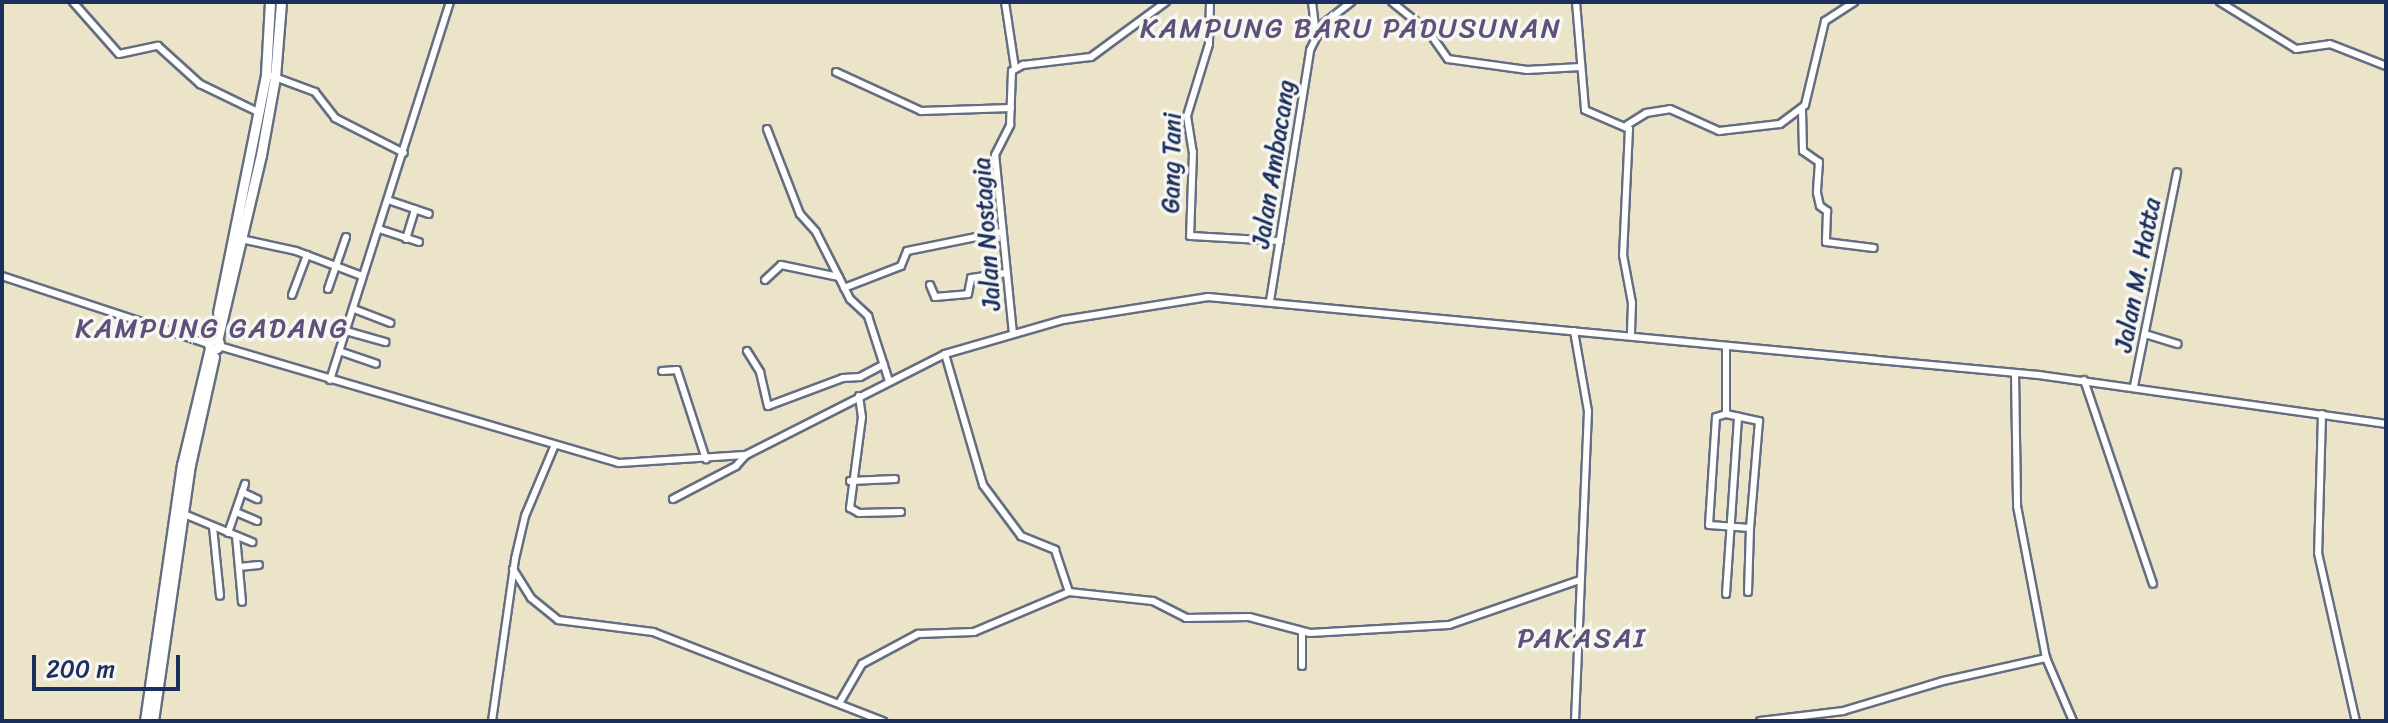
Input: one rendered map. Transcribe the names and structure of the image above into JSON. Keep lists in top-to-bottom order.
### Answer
{
  "streets": {
    "street": [
      "Gang Tani",
      "Jalan Ambacang",
      "Jalan Nostagia",
      "Jalan M. Hatta"
    ]
  },
  "crossings": [
    ["Gang Tani", "Jalan Ambacang"]
  ],
  "districts": ["KAMPUNG BARU PADUSUNAN", "KAMPUNG GADANG", "PAKASAI"],
  "scale_bar": "200 m"
}
